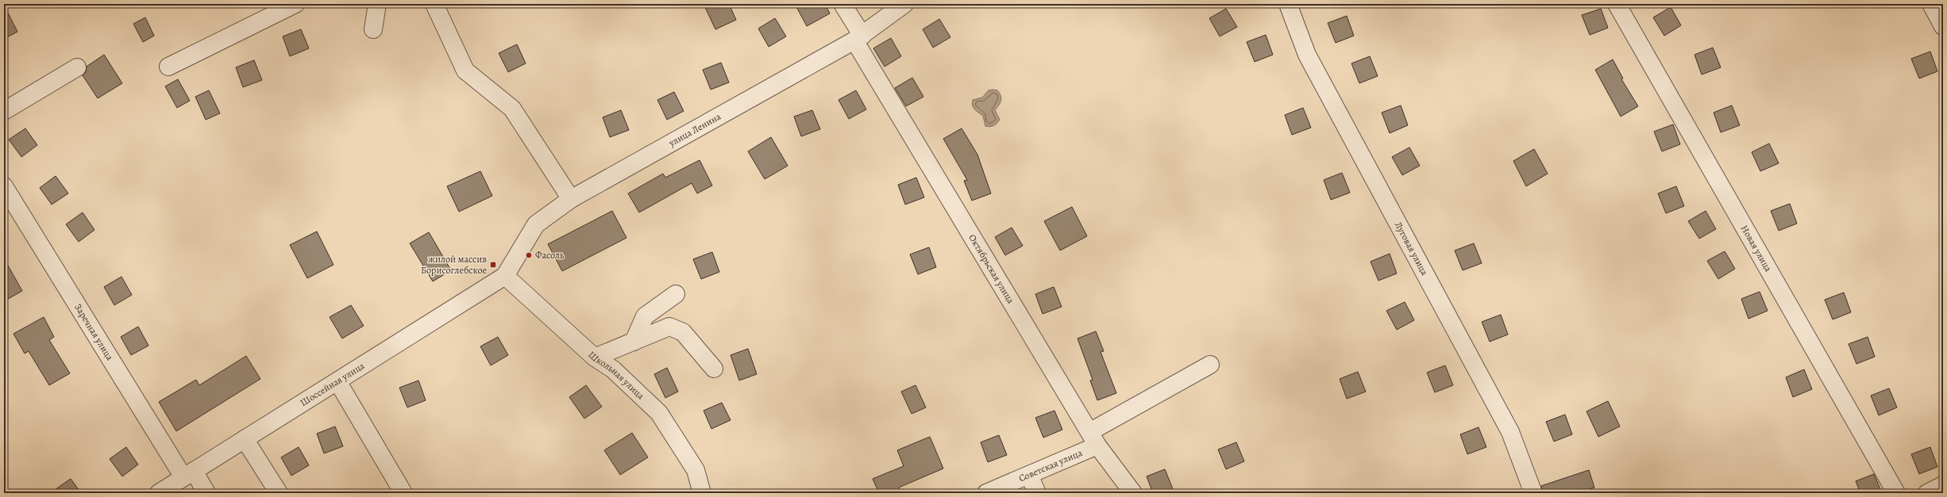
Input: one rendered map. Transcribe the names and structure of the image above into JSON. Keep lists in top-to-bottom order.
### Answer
{
  "streets": {
    "street": [
      "улица Ленина",
      "Луговая улица",
      "Новая улица",
      "Октябрьская улица",
      "Заречная улица",
      "Школьная улица",
      "Шоссейная улица",
      "Советская улица"
    ]
  },
  "crossings": [
    ["улица Ленина", "Октябрьская улица"],
    ["улица Ленина", "Школьная улица"],
    ["улица Ленина", "Шоссейная улица"],
    ["Октябрьская улица", "Советская улица"],
    ["Заречная улица", "Шоссейная улица"],
    ["Школьная улица", "Шоссейная улица"]
  ],
  "places": {
    "other": ["Фасоль"],
    "transit": ["жилой массив Борисоглебское"]
  }
}
